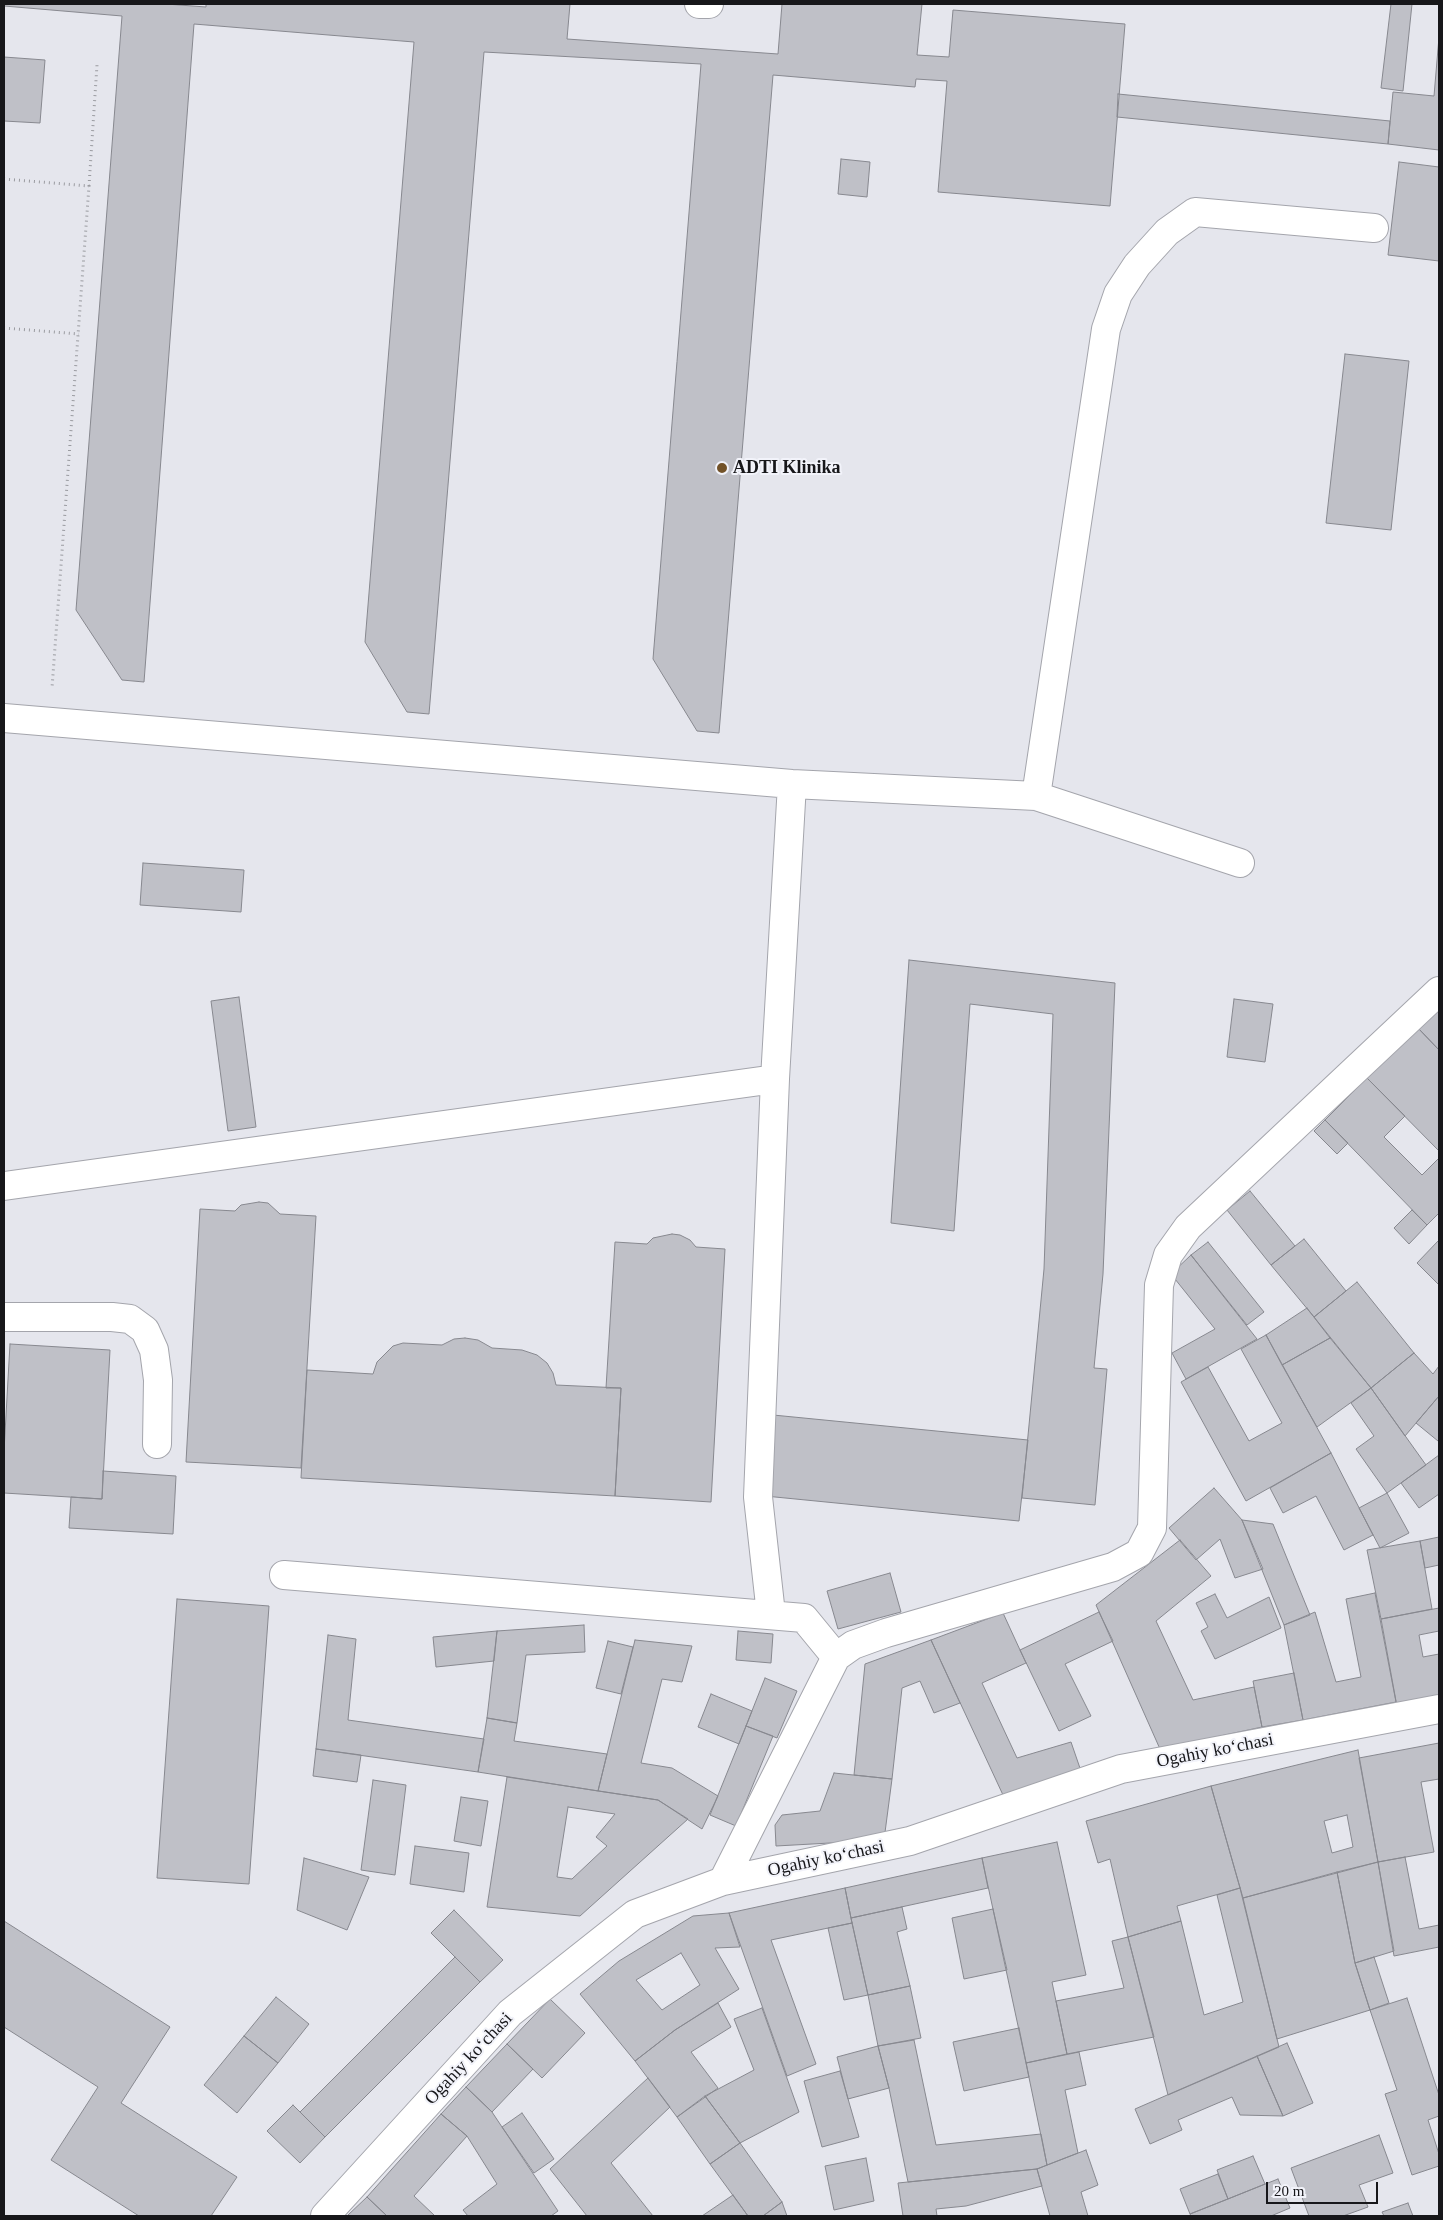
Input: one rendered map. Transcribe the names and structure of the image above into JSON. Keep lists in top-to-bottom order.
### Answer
{
  "streets": {
    "street": ["Ogahiy koʻchasi"]
  },
  "places": ["ADTI Klinika"],
  "scale_bar": "20 m"
}
